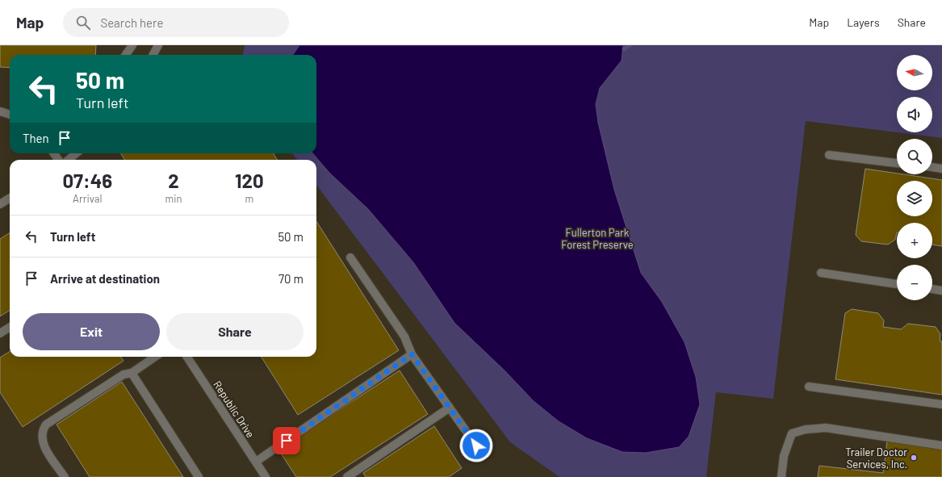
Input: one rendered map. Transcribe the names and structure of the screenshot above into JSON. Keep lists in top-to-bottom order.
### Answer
{
  "streets": {
    "street": ["Republic Drive"]
  },
  "parks": ["Fullerton Park Forest Preserve"],
  "places": ["Trailer Doctor Services, Inc."],
  "north": "left",
  "page": {
    "header": "Map",
    "search": "Search here",
    "nav": ["Map", "Layers", "Share"],
    "map_buttons": ["+", "−"],
    "turn": ["50 m", "Turn left"],
    "then": "Then",
    "eta": [
      "07:46",
      "Arrival",
      "2",
      "min",
      "120",
      "m"
    ],
    "list": [
      {
        "name": "Turn left",
        "value": "50 m"
      },
      {
        "name": "Arrive at destination",
        "value": "70 m"
      }
    ],
    "buttons": ["Exit", "Share"]
  }
}
